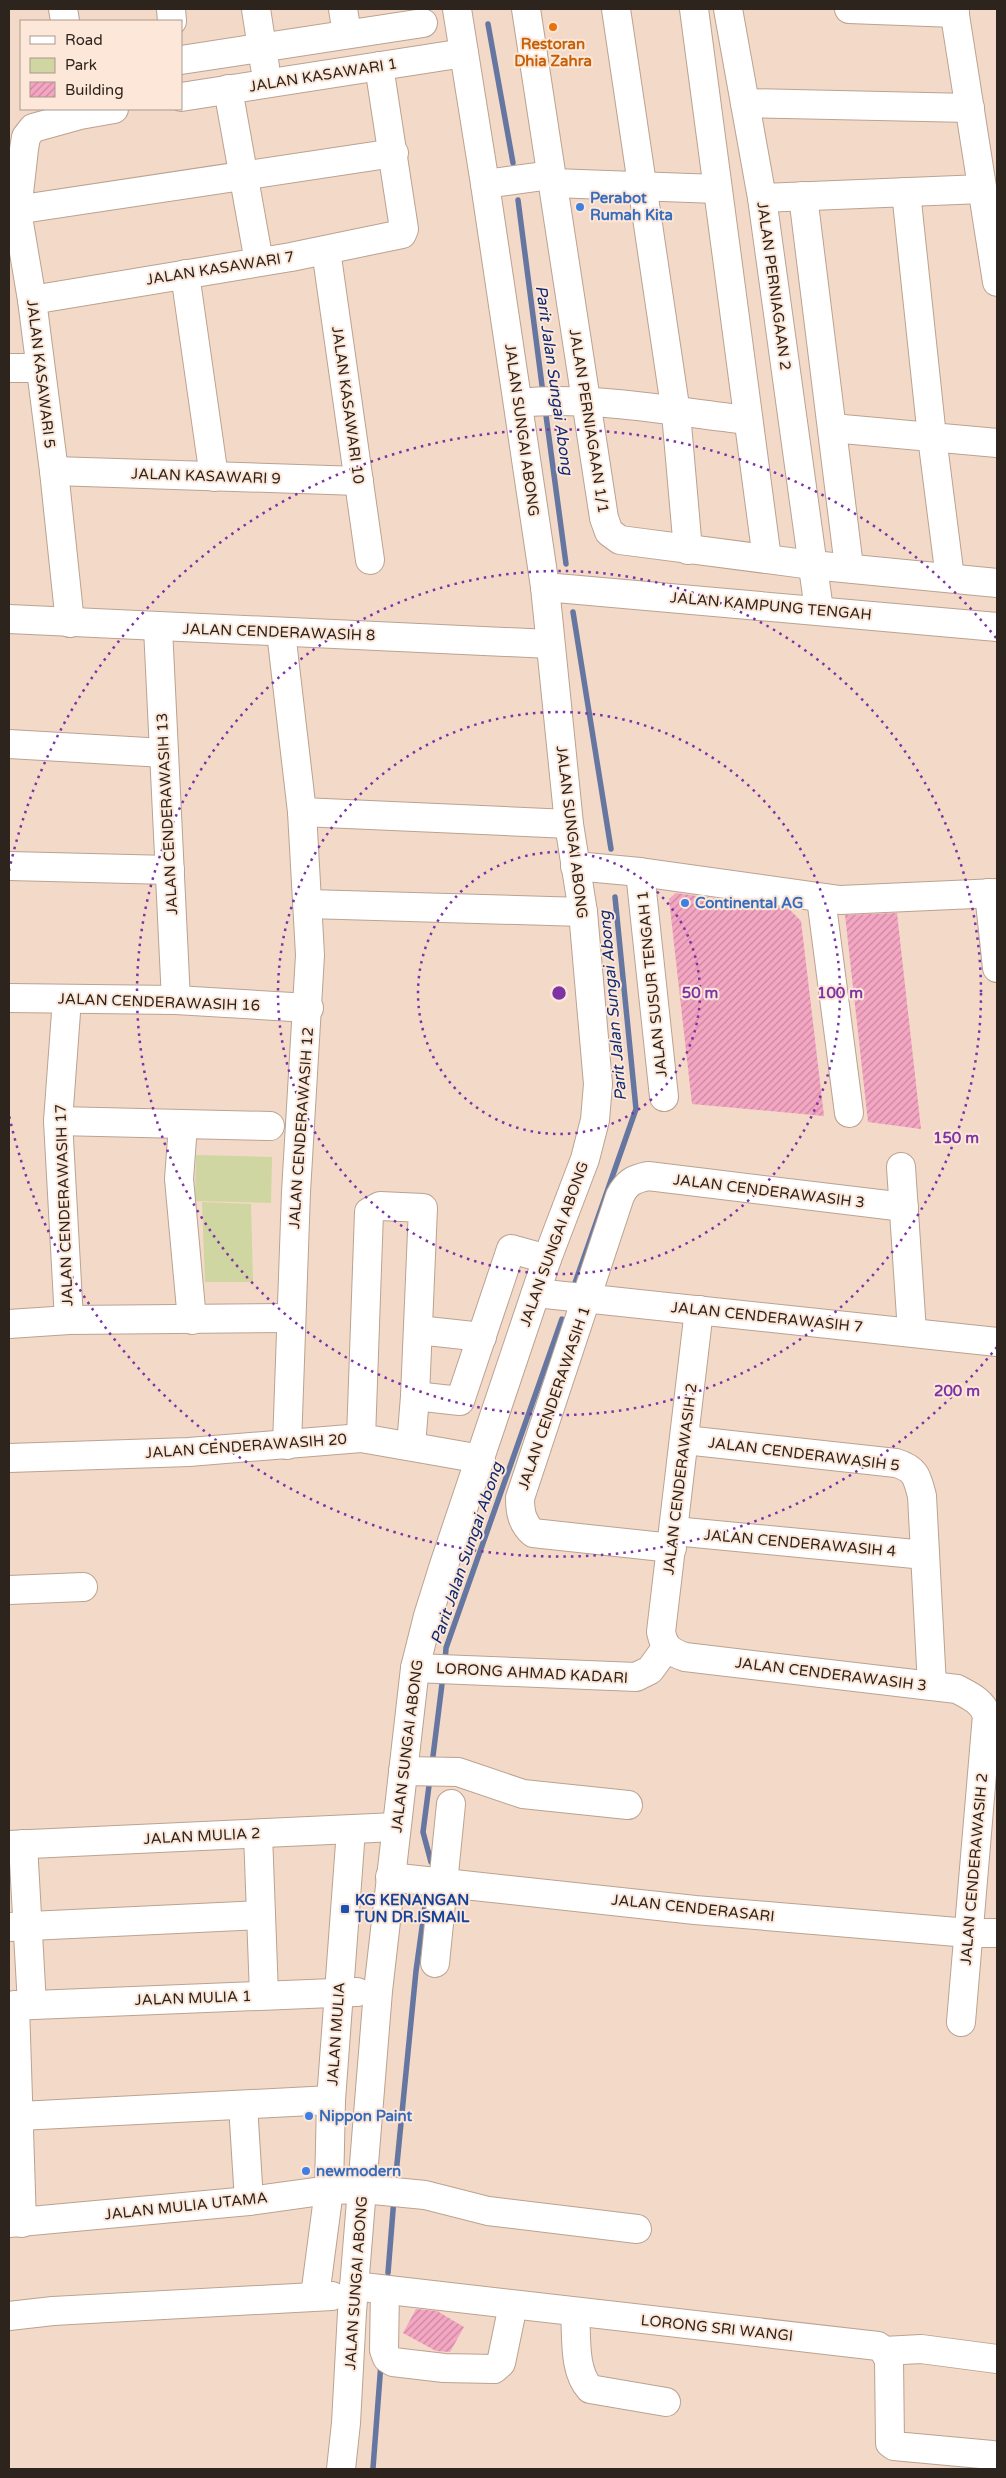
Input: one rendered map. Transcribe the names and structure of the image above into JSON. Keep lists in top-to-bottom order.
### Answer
{
  "streets": {
    "street": [
      "JALAN KASAWARI 1",
      "JALAN KASAWARI 7",
      "JALAN PERNIAGAAN 2",
      "JALAN KASAWARI 5",
      "JALAN KASAWARI 10",
      "JALAN PERNIAGAAN 1/1",
      "JALAN SUNGAI ABONG",
      "JALAN KASAWARI 9",
      "JALAN KAMPUNG TENGAH",
      "JALAN CENDERAWASIH 8",
      "JALAN CENDERAWASIH 13",
      "JALAN SUSUR TENGAH 1",
      "JALAN CENDERAWASIH 16",
      "JALAN CENDERAWASIH 12",
      "JALAN CENDERAWASIH 3",
      "JALAN CENDERAWASIH 17",
      "JALAN CENDERAWASIH 7",
      "JALAN CENDERAWASIH 1",
      "JALAN CENDERAWASIH 20",
      "JALAN CENDERAWASIH 5",
      "JALAN CENDERAWASIH 2",
      "JALAN CENDERAWASIH 4",
      "LORONG AHMAD KADARI",
      "JALAN MULIA 2",
      "JALAN CENDERASARI",
      "JALAN MULIA 1",
      "JALAN MULIA",
      "JALAN MULIA UTAMA",
      "LORONG SRI WANGI"
    ]
  },
  "crossings": [
    ["JALAN KASAWARI 1", "JALAN SUNGAI ABONG"],
    ["JALAN KASAWARI 7", "JALAN KASAWARI 5"],
    ["JALAN KASAWARI 7", "JALAN KASAWARI 10"],
    ["JALAN PERNIAGAAN 2", "JALAN PERNIAGAAN 1/1"],
    ["JALAN PERNIAGAAN 2", "JALAN KAMPUNG TENGAH"],
    ["JALAN KASAWARI 5", "JALAN KASAWARI 9"],
    ["JALAN KASAWARI 5", "JALAN CENDERAWASIH 8"],
    ["JALAN KASAWARI 10", "JALAN KASAWARI 9"],
    ["JALAN SUNGAI ABONG", "JALAN KAMPUNG TENGAH"],
    ["JALAN SUNGAI ABONG", "JALAN CENDERAWASIH 8"],
    ["JALAN SUNGAI ABONG", "JALAN CENDERAWASIH 7"],
    ["JALAN SUNGAI ABONG", "JALAN CENDERAWASIH 20"],
    ["JALAN SUNGAI ABONG", "LORONG AHMAD KADARI"],
    ["JALAN SUNGAI ABONG", "JALAN MULIA 2"],
    ["JALAN SUNGAI ABONG", "JALAN CENDERASARI"],
    ["JALAN SUNGAI ABONG", "JALAN MULIA 1"],
    ["JALAN SUNGAI ABONG", "JALAN MULIA UTAMA"],
    ["JALAN SUNGAI ABONG", "LORONG SRI WANGI"],
    ["JALAN CENDERAWASIH 8", "JALAN CENDERAWASIH 13"],
    ["JALAN CENDERAWASIH 8", "JALAN CENDERAWASIH 12"],
    ["JALAN CENDERAWASIH 13", "JALAN CENDERAWASIH 16"],
    ["JALAN CENDERAWASIH 16", "JALAN CENDERAWASIH 12"],
    ["JALAN CENDERAWASIH 16", "JALAN CENDERAWASIH 17"],
    ["JALAN CENDERAWASIH 12", "JALAN CENDERAWASIH 20"],
    ["JALAN CENDERAWASIH 3", "JALAN CENDERAWASIH 7"],
    ["JALAN CENDERAWASIH 3", "JALAN CENDERAWASIH 1"],
    ["JALAN CENDERAWASIH 3", "JALAN CENDERAWASIH 5"],
    ["JALAN CENDERAWASIH 3", "JALAN CENDERAWASIH 2"],
    ["JALAN CENDERAWASIH 3", "LORONG AHMAD KADARI"],
    ["JALAN CENDERAWASIH 7", "JALAN CENDERAWASIH 1"],
    ["JALAN CENDERAWASIH 7", "JALAN CENDERAWASIH 2"],
    ["JALAN CENDERAWASIH 1", "JALAN CENDERAWASIH 2"],
    ["JALAN CENDERAWASIH 1", "JALAN CENDERAWASIH 4"],
    ["JALAN CENDERAWASIH 5", "JALAN CENDERAWASIH 2"],
    ["JALAN CENDERAWASIH 5", "JALAN CENDERAWASIH 4"],
    ["JALAN CENDERAWASIH 2", "JALAN CENDERAWASIH 4"],
    ["JALAN CENDERAWASIH 2", "LORONG AHMAD KADARI"],
    ["JALAN CENDERAWASIH 2", "JALAN CENDERASARI"],
    ["JALAN MULIA 2", "JALAN MULIA"],
    ["JALAN MULIA 1", "JALAN MULIA"],
    ["JALAN MULIA", "JALAN MULIA UTAMA"],
    ["JALAN MULIA", "LORONG SRI WANGI"]
  ],
  "water": ["Parit Jalan Sungai Abong"],
  "places": {
    "other": [
      "Restoran Dhia Zahra",
      "Perabot Rumah Kita",
      "Continental AG",
      "Nippon Paint",
      "newmodern"
    ],
    "transit": ["KG KENANGAN TUN DR.ISMAIL"]
  },
  "legend": ["Road", "Park", "Building"],
  "rings": [
    "50 m",
    "100 m",
    "150 m",
    "200 m"
  ]
}
